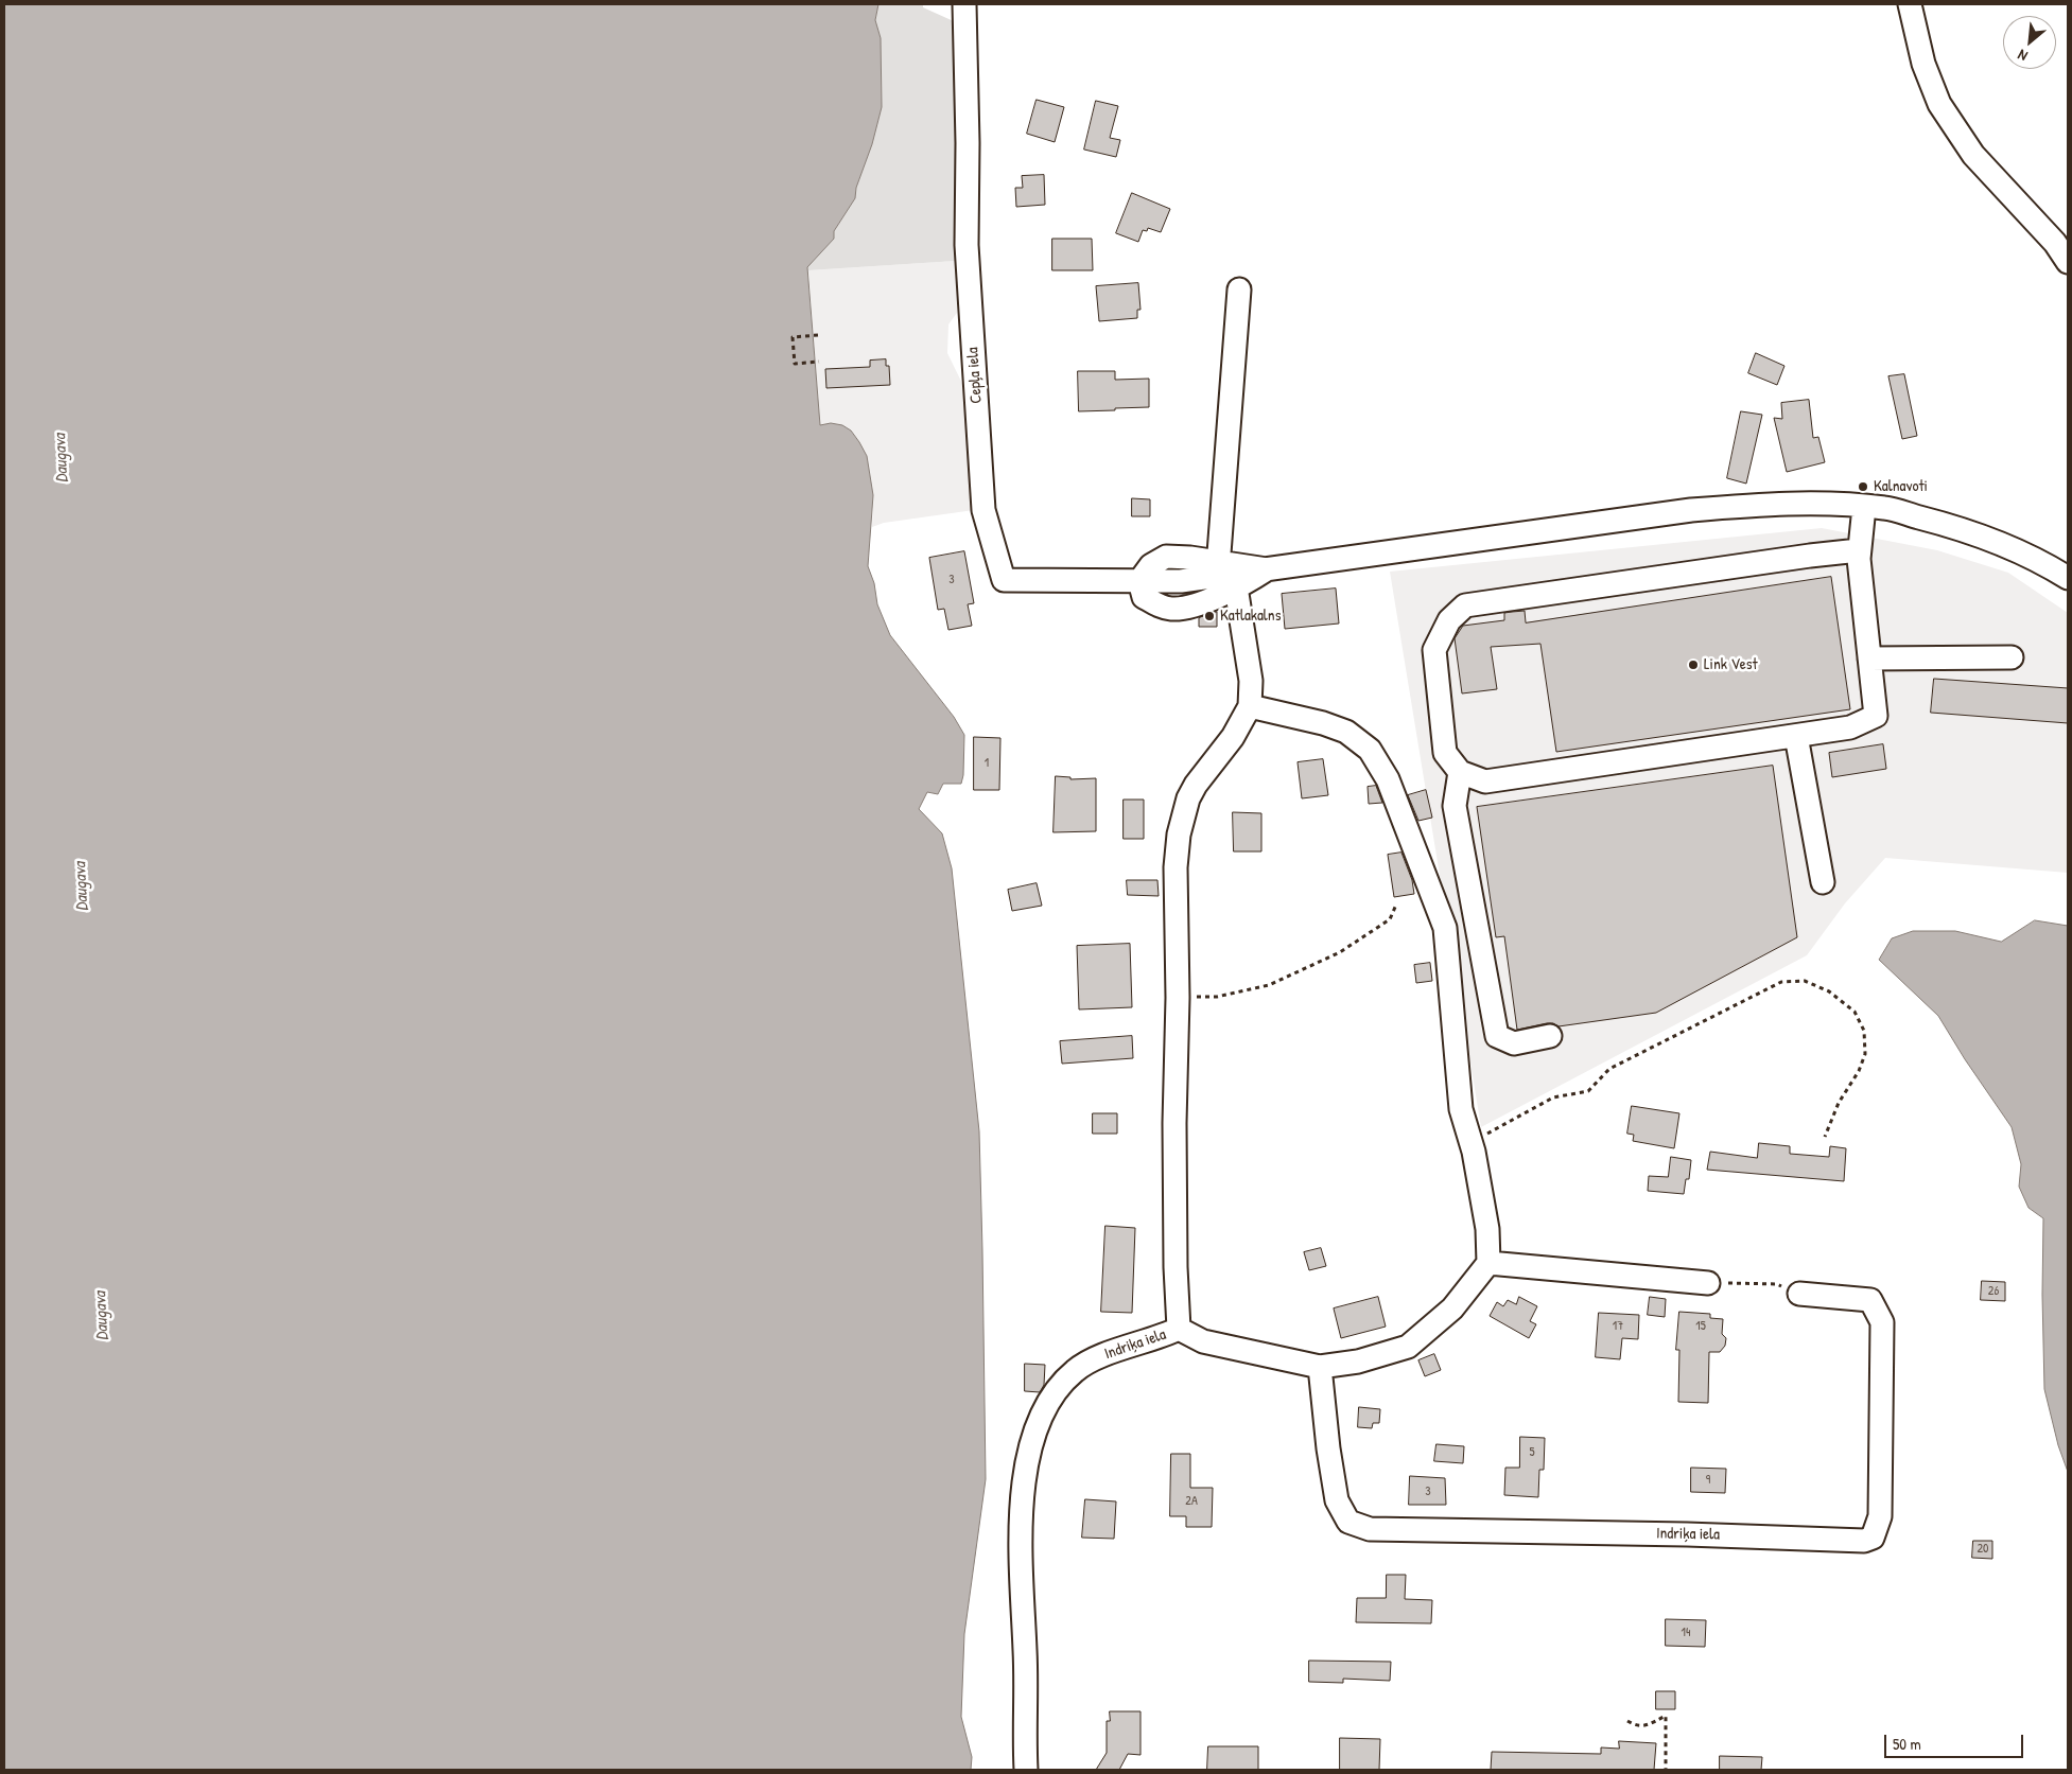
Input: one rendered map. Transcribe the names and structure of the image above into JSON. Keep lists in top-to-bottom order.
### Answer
{
  "streets": {
    "street": ["Cepļa iela", "Indriķa iela"]
  },
  "water": ["Daugava"],
  "places": ["Kalnavoti", "Katlakalns", "Link Vest"],
  "house_numbers": [
    "3",
    "1",
    "26",
    "17",
    "15",
    "5",
    "9",
    "3",
    "2A",
    "20",
    "14"
  ],
  "scale_bar": "50 m",
  "north": "bottom left"
}
